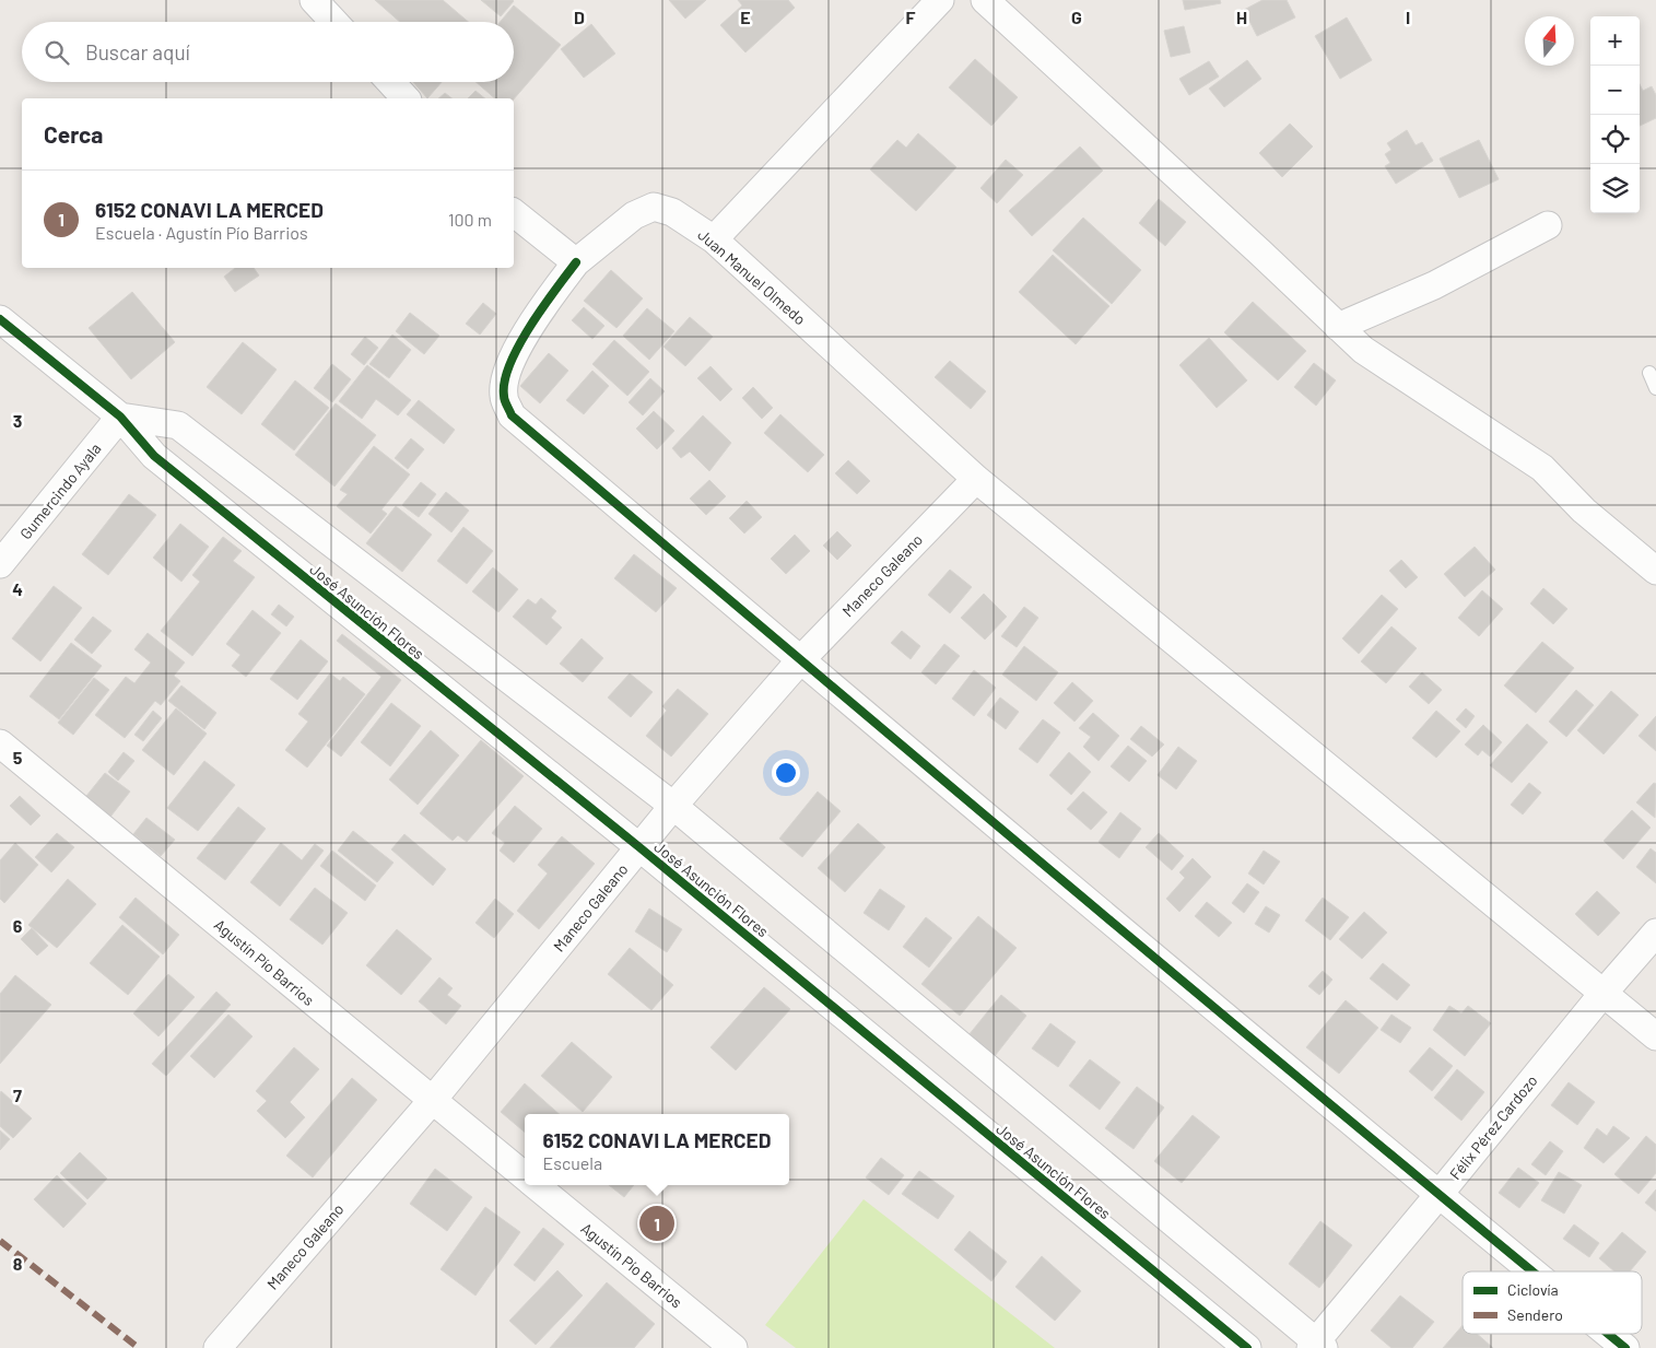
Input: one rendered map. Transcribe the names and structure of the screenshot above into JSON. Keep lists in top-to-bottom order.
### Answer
{
  "streets": {
    "street": [
      "Juan Manuel Olmedo",
      "Gumercindo Ayala",
      "Maneco Galeano",
      "José Asunción Flores",
      "Agustín Pío Barrios",
      "Félix Pérez Cardozo"
    ]
  },
  "crossings": [
    ["Juan Manuel Olmedo", "Maneco Galeano"],
    ["Juan Manuel Olmedo", "Félix Pérez Cardozo"],
    ["Gumercindo Ayala", "José Asunción Flores"],
    ["Maneco Galeano", "José Asunción Flores"],
    ["Maneco Galeano", "Agustín Pío Barrios"],
    ["José Asunción Flores", "Félix Pérez Cardozo"]
  ],
  "legend": ["Ciclovía", "Sendero"],
  "north": "top",
  "page": {
    "map_buttons": ["+", "−"],
    "search": "Buscar aquí",
    "heading": "Cerca",
    "list": [
      {
        "mark": "1",
        "name": "6152 CONAVI LA MERCED",
        "note": "Escuela · Agustín Pío Barrios",
        "value": "100 m"
      }
    ],
    "popup": ["6152 CONAVI LA MERCED", "Escuela"],
    "pins": "1"
  },
  "grid": {
    "columns": [
      "D",
      "E",
      "F",
      "G",
      "H",
      "I"
    ],
    "rows": [
      "3",
      "4",
      "5",
      "6",
      "7",
      "8"
    ]
  }
}
